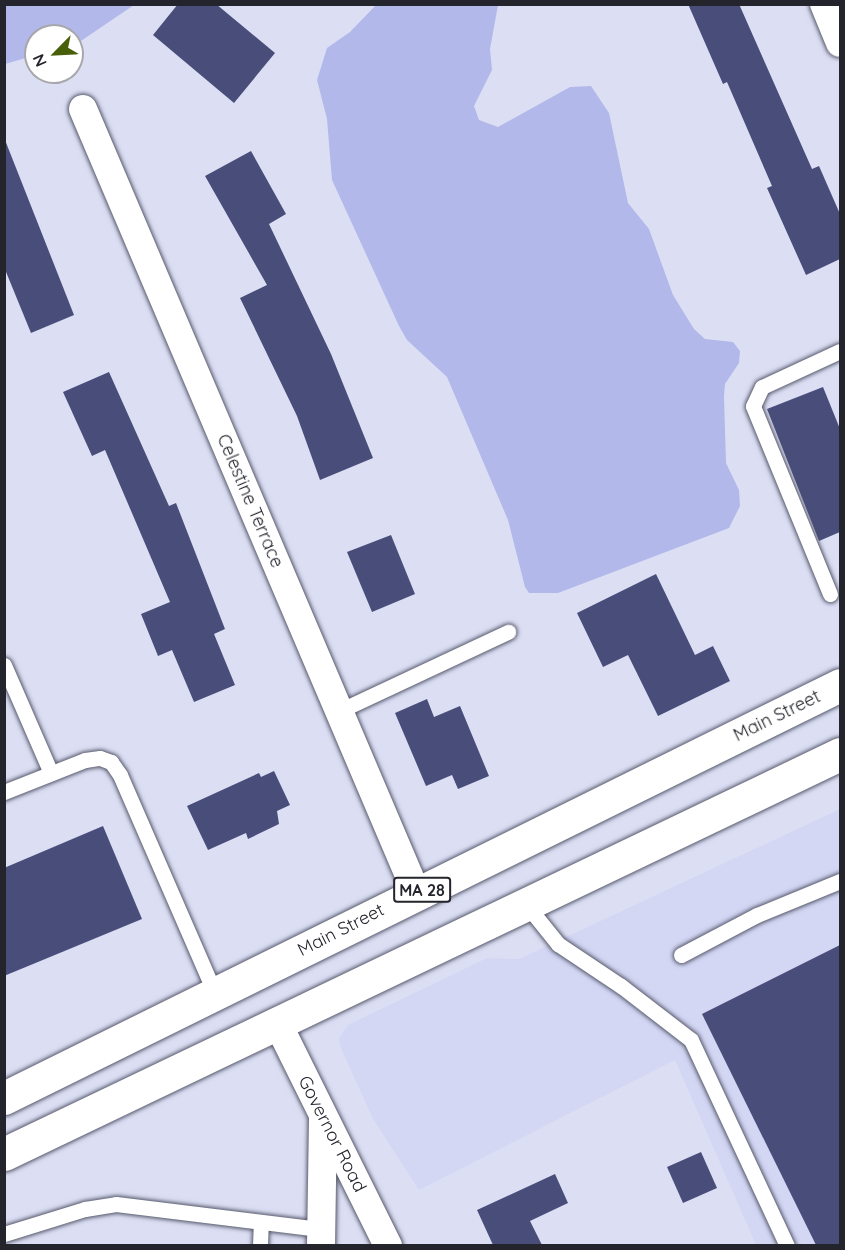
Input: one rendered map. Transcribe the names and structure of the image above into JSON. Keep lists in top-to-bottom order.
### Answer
{
  "streets": {
    "main road": ["Main Street", "MA 28"],
    "street": ["Celestine Terrace", "Governor Road"]
  },
  "crossings": [
    ["Celestine Terrace", "Main Street"]
  ],
  "north": "bottom left"
}
